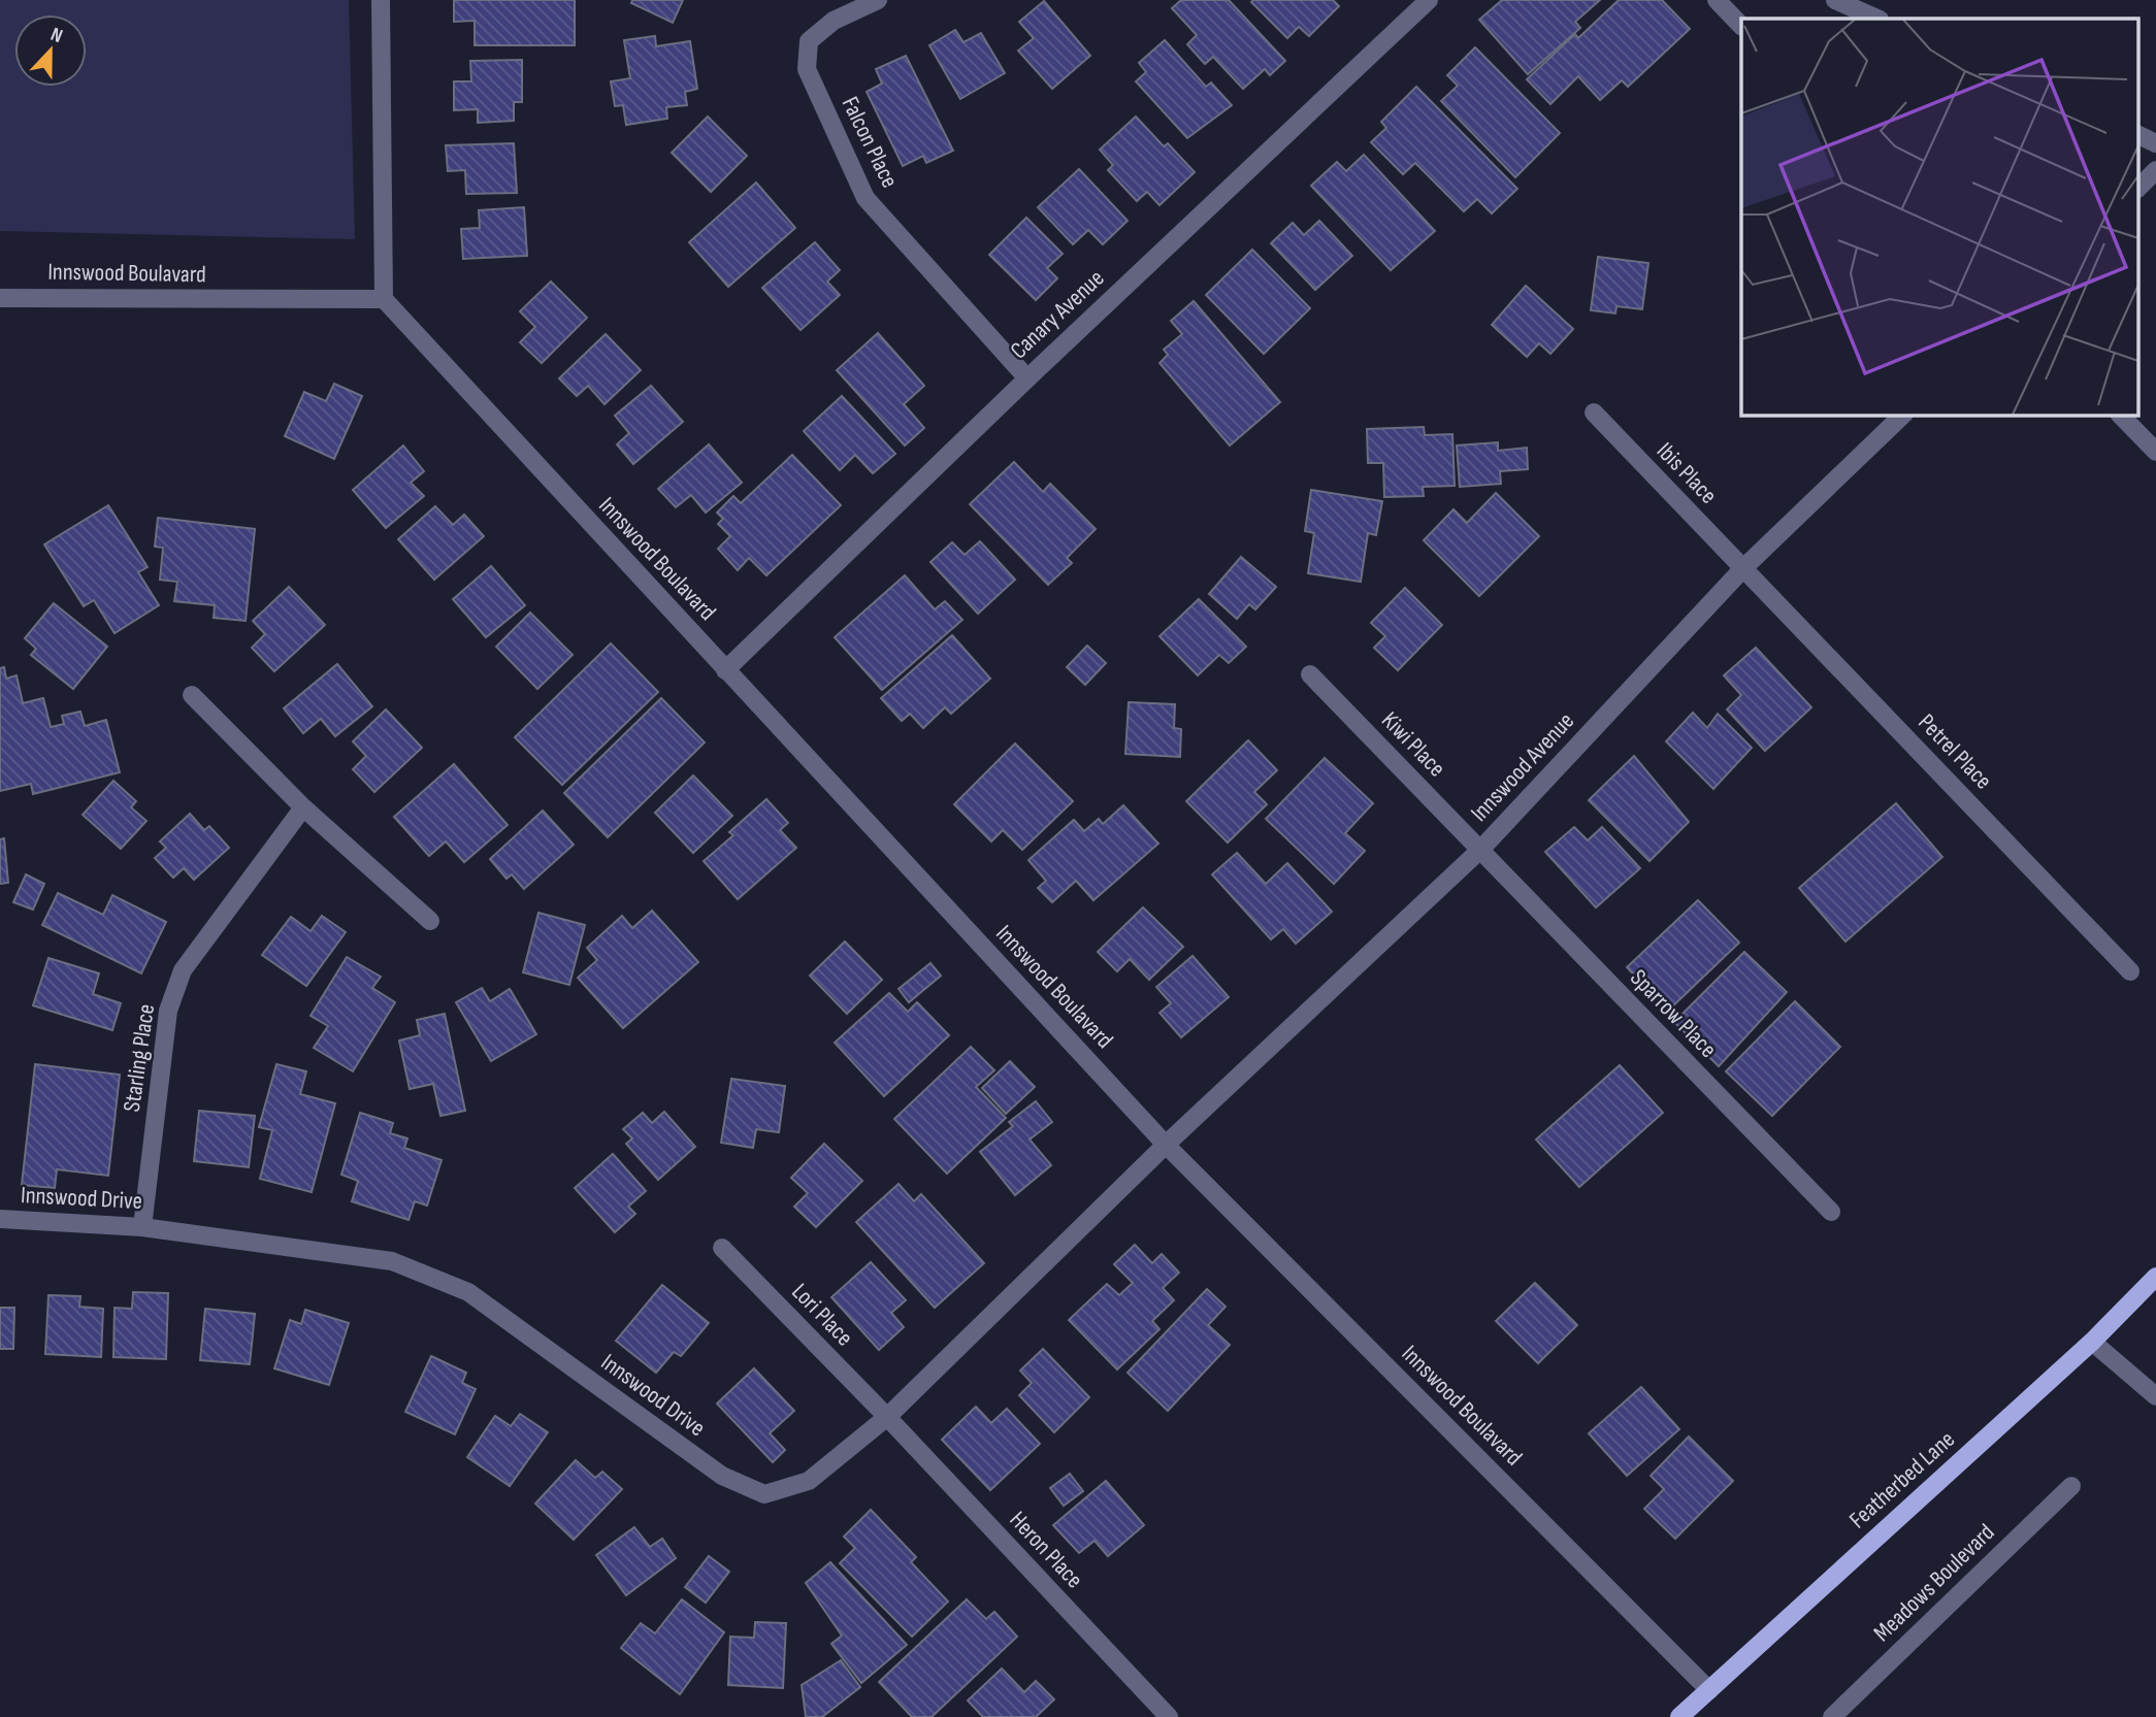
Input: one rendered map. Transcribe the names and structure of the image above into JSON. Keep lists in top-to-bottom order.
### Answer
{
  "streets": {
    "main road": ["Featherbed Lane"],
    "street": [
      "Falcon Place",
      "Innswood Boulavard",
      "Canary Avenue",
      "Ibis Place",
      "Kiwi Place",
      "Petrel Place",
      "Innswood Avenue",
      "Sparrow Place",
      "Starling Place",
      "Innswood Drive",
      "Lori Place",
      "Heron Place",
      "Meadows Boulevard"
    ]
  },
  "crossings": [
    ["Falcon Place", "Canary Avenue"],
    ["Innswood Boulavard", "Canary Avenue"],
    ["Innswood Boulavard", "Innswood Avenue"],
    ["Innswood Boulavard", "Innswood Drive"],
    ["Innswood Boulavard", "Featherbed Lane"],
    ["Ibis Place", "Petrel Place"],
    ["Ibis Place", "Innswood Avenue"],
    ["Kiwi Place", "Innswood Avenue"],
    ["Kiwi Place", "Sparrow Place"],
    ["Petrel Place", "Innswood Avenue"],
    ["Innswood Avenue", "Sparrow Place"],
    ["Innswood Avenue", "Innswood Drive"],
    ["Starling Place", "Innswood Drive"],
    ["Innswood Drive", "Lori Place"],
    ["Innswood Drive", "Heron Place"],
    ["Lori Place", "Heron Place"]
  ],
  "north": "top"
}
